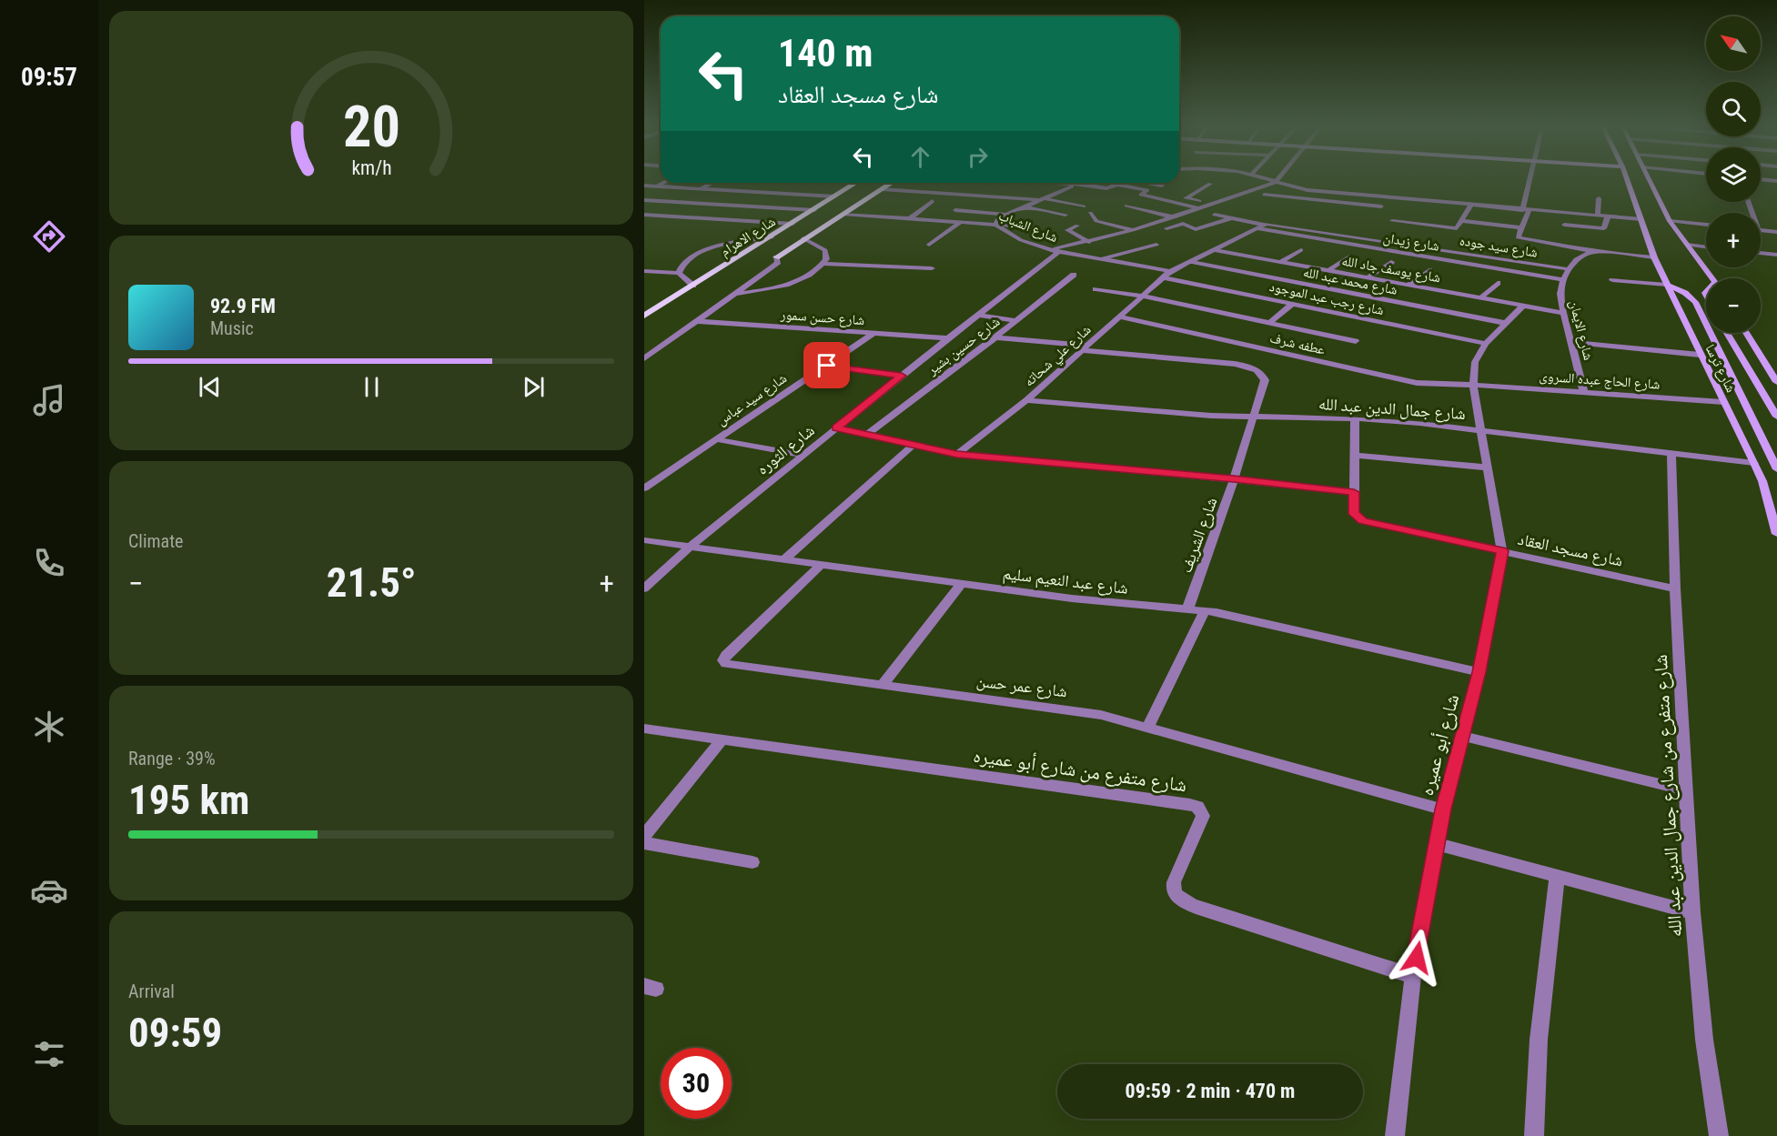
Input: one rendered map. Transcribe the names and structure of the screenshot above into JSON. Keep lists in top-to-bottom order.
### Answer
{
  "streets": {
    "main road": ["شارع الاهرام", "شارع ترسا"],
    "street": [
      "شارع الشباب",
      "شارع زيدان",
      "شارع سيد جوده",
      "شارع يوسف جاد الله",
      "شارع محمد عبد الله",
      "شارع رجب عبد الموجود",
      "شارع حسن سمور",
      "شارع الايمان",
      "عطفه شرف",
      "شارع حسين بشير",
      "شارع علي شحاته",
      "شارع الحاج عبده السروى",
      "شارع سيد عباس",
      "شارع جمال الدين عبد الله",
      "شارع الثوره",
      "شارع الشريف",
      "شارع مسجد العقاد",
      "شارع عبد النعيم سليم",
      "شارع عمر حسن",
      "شارع أبو عميره",
      "شارع متفرع من شارع أبو عميره",
      "شارع متفرع من شارع جمال الدين عبد الله"
    ]
  },
  "crossings": [
    ["شارع الشباب", "شارع الاهرام"],
    ["شارع الشباب", "شارع علي شحاته"],
    ["شارع الشباب", "شارع الثوره"],
    ["شارع زيدان", "شارع الايمان"],
    ["شارع سيد جوده", "شارع الايمان"],
    ["شارع يوسف جاد الله", "شارع محمد عبد الله"],
    ["شارع يوسف جاد الله", "شارع الايمان"],
    ["شارع رجب عبد الموجود", "شارع علي شحاته"],
    ["شارع حسن سمور", "شارع سيد عباس"],
    ["شارع حسن سمور", "شارع الثوره"],
    ["شارع الايمان", "شارع الحاج عبده السروى"],
    ["عطفه شرف", "شارع علي شحاته"],
    ["عطفه شرف", "شارع الحاج عبده السروى"],
    ["عطفه شرف", "شارع أبو عميره"],
    ["شارع علي شحاته", "شارع جمال الدين عبد الله"],
    ["شارع ترسا", "شارع الحاج عبده السروى"],
    ["شارع ترسا", "شارع جمال الدين عبد الله"],
    ["شارع الحاج عبده السروى", "شارع أبو عميره"],
    ["شارع جمال الدين عبد الله", "شارع الشريف"],
    ["شارع جمال الدين عبد الله", "شارع أبو عميره"],
    ["شارع جمال الدين عبد الله", "شارع متفرع من شارع جمال الدين عبد الله"],
    ["شارع الثوره", "شارع عبد النعيم سليم"],
    ["شارع الشريف", "شارع عبد النعيم سليم"],
    ["شارع مسجد العقاد", "شارع أبو عميره"],
    ["شارع مسجد العقاد", "شارع متفرع من شارع جمال الدين عبد الله"],
    ["شارع عبد النعيم سليم", "شارع عمر حسن"],
    ["شارع عبد النعيم سليم", "شارع أبو عميره"],
    ["شارع عمر حسن", "شارع أبو عميره"],
    ["شارع أبو عميره", "شارع متفرع من شارع أبو عميره"]
  ],
  "north": "top left",
  "page": {
    "tabs": "09:57",
    "map_buttons": ["+", "−"],
    "turn": ["140 m", "شارع مسجد العقاد"],
    "song": ["92.9 FM", "Music"],
    "tile": [
      "Climate",
      ["Range · 39%", "195 km"],
      ["Arrival", "09:59"]
    ],
    "heat": ["−", "21.5°", "+"],
    "limit": "30",
    "trip": "09:59 · 2 min · 470 m",
    "gauge": ["20", "km/h"]
  }
}
